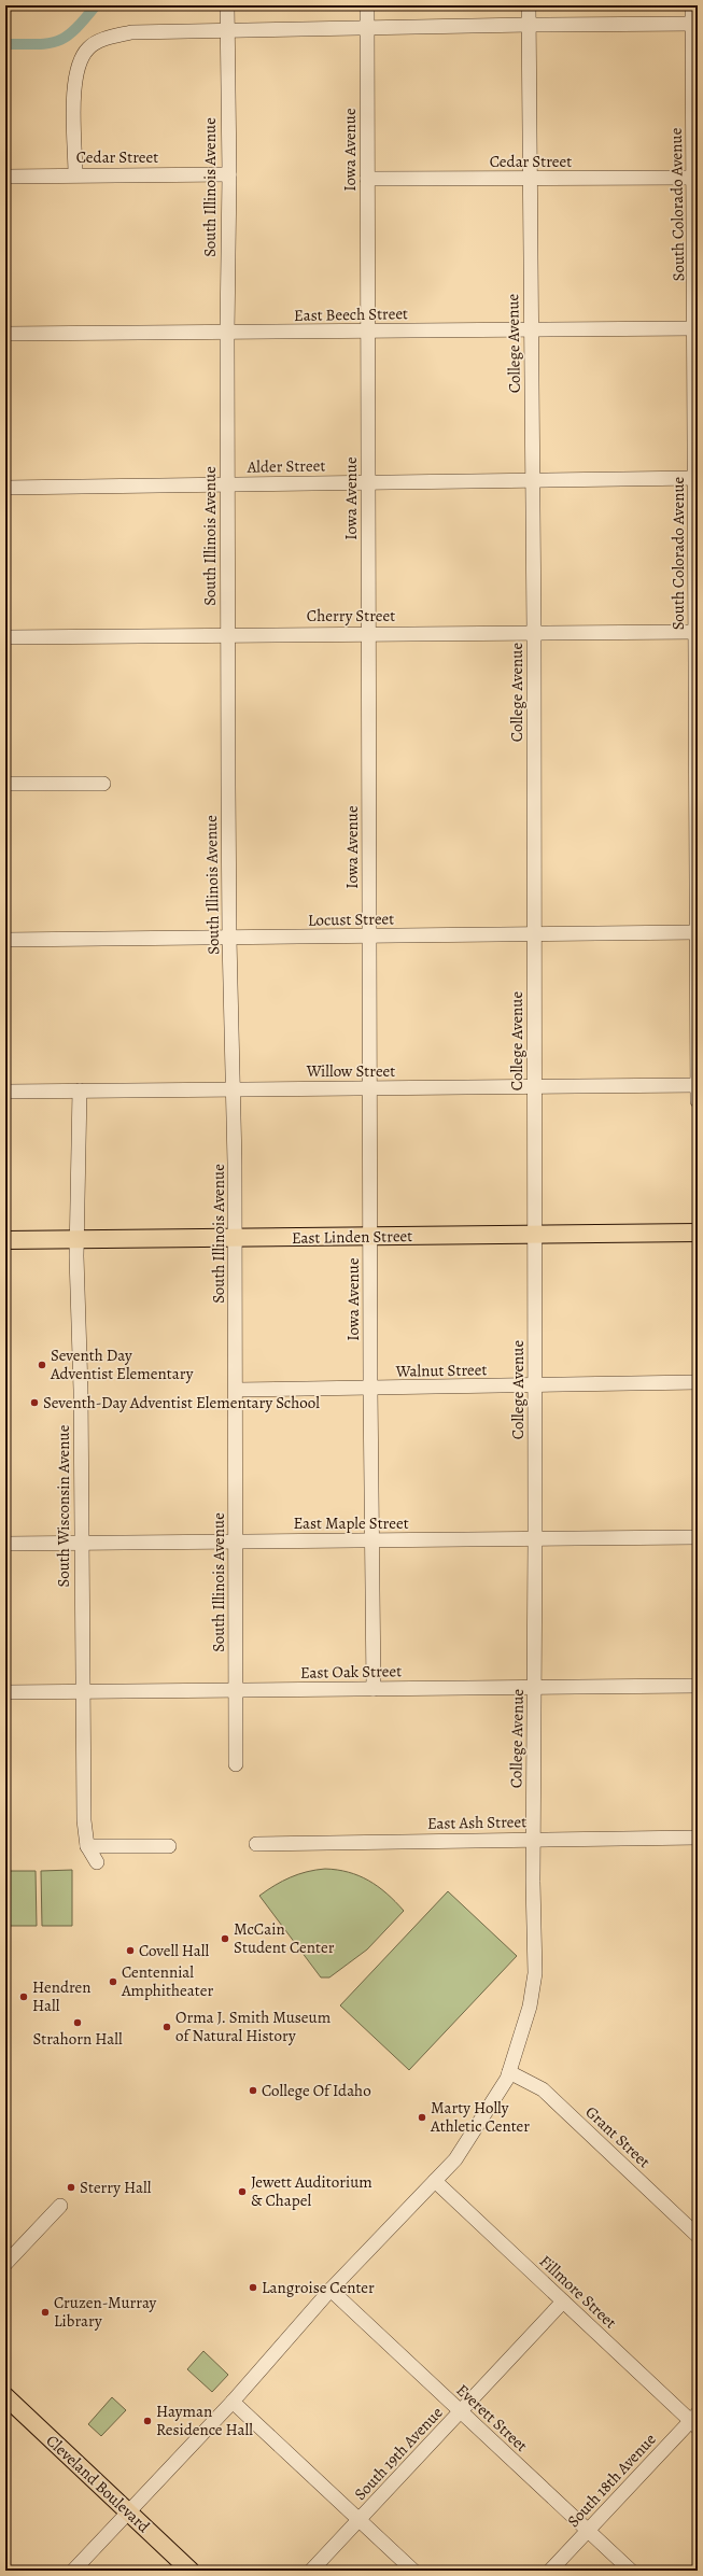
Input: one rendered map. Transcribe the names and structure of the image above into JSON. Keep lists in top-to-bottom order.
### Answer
{
  "streets": {
    "main road": ["East Linden Street", "Cleveland Boulevard"],
    "street": [
      "Iowa Avenue",
      "Cedar Street",
      "South Illinois Avenue",
      "South Colorado Avenue",
      "East Beech Street",
      "College Avenue",
      "Alder Street",
      "Cherry Street",
      "Locust Street",
      "Willow Street",
      "Walnut Street",
      "South Wisconsin Avenue",
      "East Maple Street",
      "East Oak Street",
      "East Ash Street",
      "Grant Street",
      "Fillmore Street",
      "Everett Street",
      "South 19th Avenue",
      "South 18th Avenue"
    ]
  },
  "crossings": [
    ["Iowa Avenue", "Cedar Street"],
    ["Iowa Avenue", "East Beech Street"],
    ["Iowa Avenue", "Alder Street"],
    ["Iowa Avenue", "Cherry Street"],
    ["Iowa Avenue", "Locust Street"],
    ["Iowa Avenue", "Willow Street"],
    ["Iowa Avenue", "East Linden Street"],
    ["Iowa Avenue", "Walnut Street"],
    ["Iowa Avenue", "East Maple Street"],
    ["Iowa Avenue", "East Oak Street"],
    ["Cedar Street", "South Illinois Avenue"],
    ["Cedar Street", "South Colorado Avenue"],
    ["Cedar Street", "College Avenue"],
    ["South Illinois Avenue", "East Beech Street"],
    ["South Illinois Avenue", "Alder Street"],
    ["South Illinois Avenue", "Cherry Street"],
    ["South Illinois Avenue", "Locust Street"],
    ["South Illinois Avenue", "Willow Street"],
    ["South Illinois Avenue", "East Linden Street"],
    ["South Illinois Avenue", "Walnut Street"],
    ["South Illinois Avenue", "East Maple Street"],
    ["South Illinois Avenue", "East Oak Street"],
    ["South Colorado Avenue", "East Beech Street"],
    ["South Colorado Avenue", "Alder Street"],
    ["South Colorado Avenue", "Cherry Street"],
    ["South Colorado Avenue", "Locust Street"],
    ["South Colorado Avenue", "Willow Street"],
    ["East Beech Street", "College Avenue"],
    ["College Avenue", "Alder Street"],
    ["College Avenue", "Cherry Street"],
    ["College Avenue", "Locust Street"],
    ["College Avenue", "Willow Street"],
    ["College Avenue", "East Linden Street"],
    ["College Avenue", "Walnut Street"],
    ["College Avenue", "East Maple Street"],
    ["College Avenue", "East Oak Street"],
    ["College Avenue", "East Ash Street"],
    ["College Avenue", "Grant Street"],
    ["College Avenue", "Fillmore Street"],
    ["College Avenue", "Everett Street"],
    ["College Avenue", "Cleveland Boulevard"],
    ["Willow Street", "South Wisconsin Avenue"],
    ["East Linden Street", "South Wisconsin Avenue"],
    ["South Wisconsin Avenue", "East Maple Street"],
    ["South Wisconsin Avenue", "East Oak Street"],
    ["Fillmore Street", "South 19th Avenue"],
    ["Fillmore Street", "South 18th Avenue"],
    ["Everett Street", "South 19th Avenue"],
    ["Everett Street", "South 18th Avenue"]
  ],
  "places": [
    "Seventh Day Adventist Elementary",
    "Seventh-Day Adventist Elementary School",
    "McCain Student Center",
    "Covell Hall",
    "Centennial Amphitheater",
    "Hendren Hall",
    "Strahorn Hall",
    "Orma J. Smith Museum of Natural History",
    "College Of Idaho",
    "Marty Holly Athletic Center",
    "Sterry Hall",
    "Jewett Auditorium & Chapel",
    "Langroise Center",
    "Cruzen-Murray Library",
    "Hayman Residence Hall"
  ]
}
